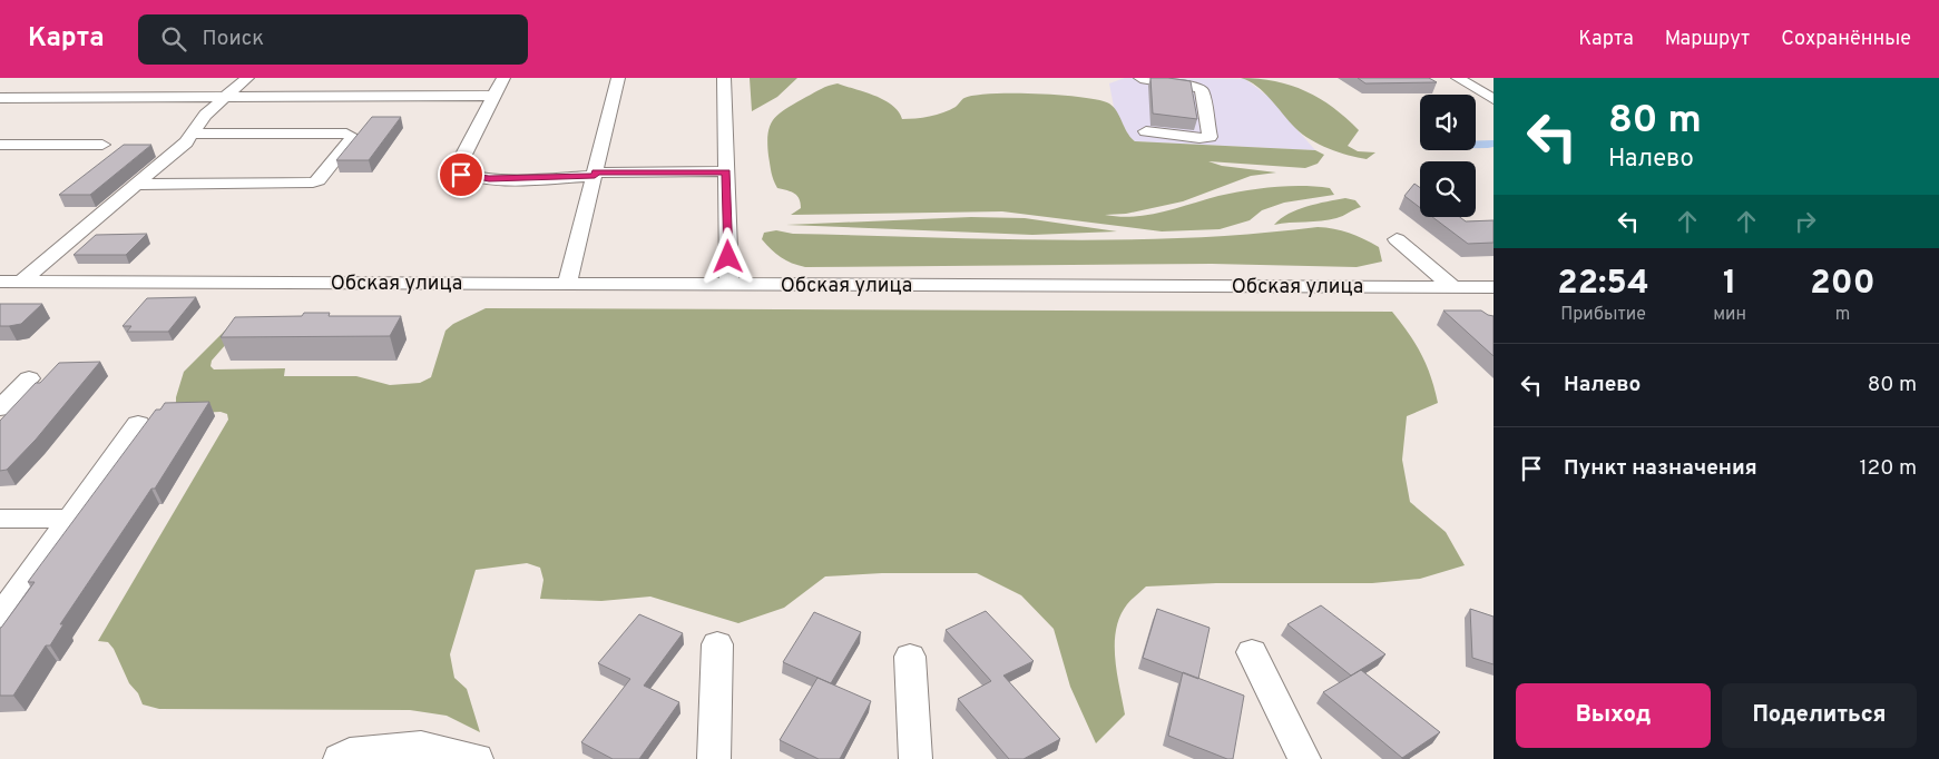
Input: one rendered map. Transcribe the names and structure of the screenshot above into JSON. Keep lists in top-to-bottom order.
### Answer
{
  "streets": {
    "street": ["Обская улица"]
  },
  "page": {
    "header": "Карта",
    "search": "Поиск",
    "nav": ["Карта", "Маршрут", "Сохранённые"],
    "turn": ["80 m", "Налево"],
    "eta": [
      "22:54",
      "Прибытие",
      "1",
      "мин",
      "200",
      "m"
    ],
    "list": [
      {
        "name": "Налево",
        "value": "80 m"
      },
      {
        "name": "Пункт назначения",
        "value": "120 m"
      }
    ],
    "buttons": ["Выход", "Поделиться"]
  }
}
